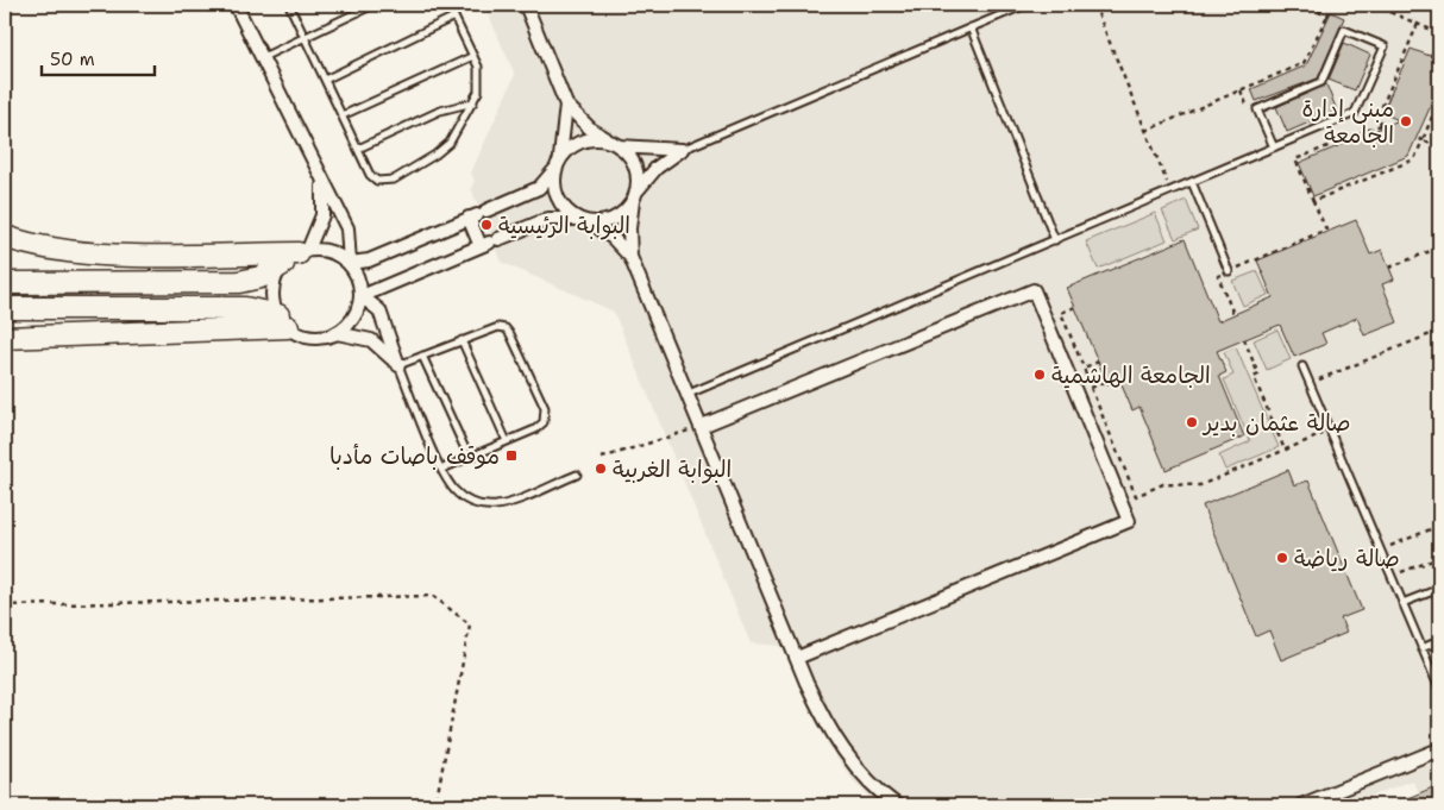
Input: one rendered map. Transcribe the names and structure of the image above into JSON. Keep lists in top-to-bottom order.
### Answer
{
  "places": {
    "other": [
      "مبنى إدارة الجامعة",
      "البوابة الرئيسية",
      "الجامعة الهاشمية",
      "صالة عثمان بدير",
      "البوابة الغربية",
      "صالة رياضة"
    ],
    "transit": ["موقف باصات مأدبا"]
  },
  "scale_bar": "50 m"
}
